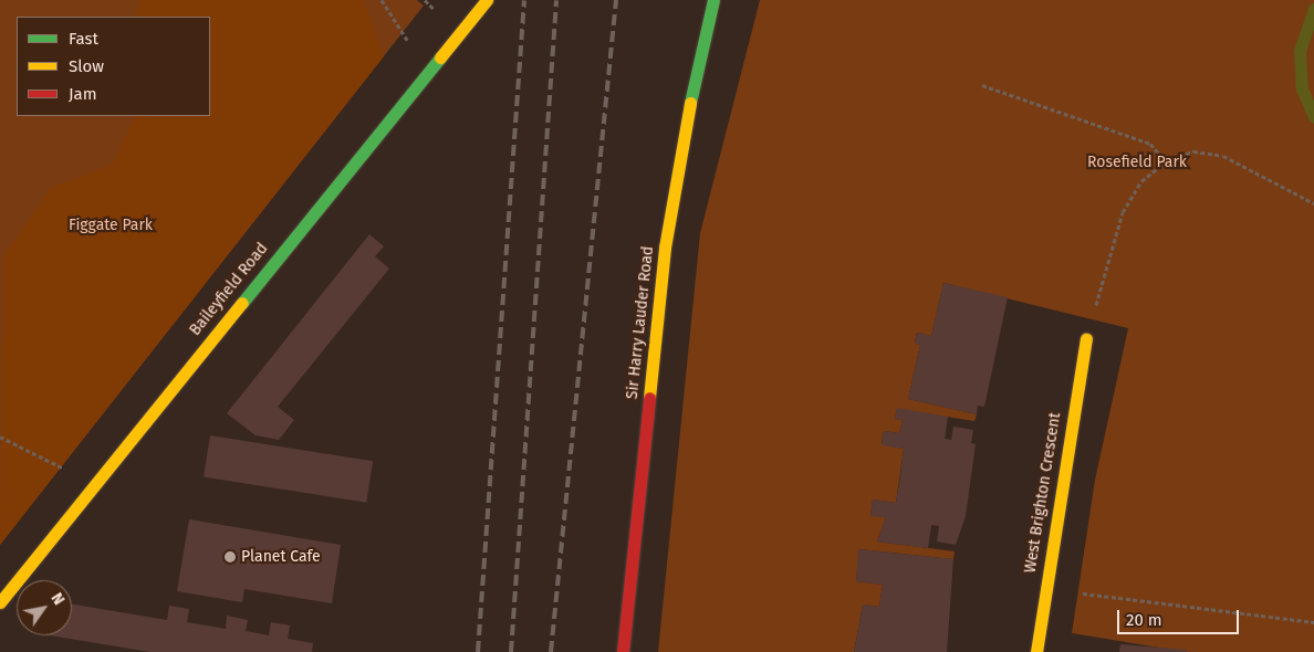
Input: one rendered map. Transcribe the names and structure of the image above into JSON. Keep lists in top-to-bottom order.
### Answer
{
  "streets": {
    "main road": ["Baileyfield Road", "Sir Harry Lauder Road", "West Brighton Crescent"]
  },
  "parks": ["Rosefield Park", "Figgate Park"],
  "places": ["Planet Cafe"],
  "legend": ["Fast", "Slow", "Jam"],
  "scale_bar": "20 m",
  "north": "top right"
}
